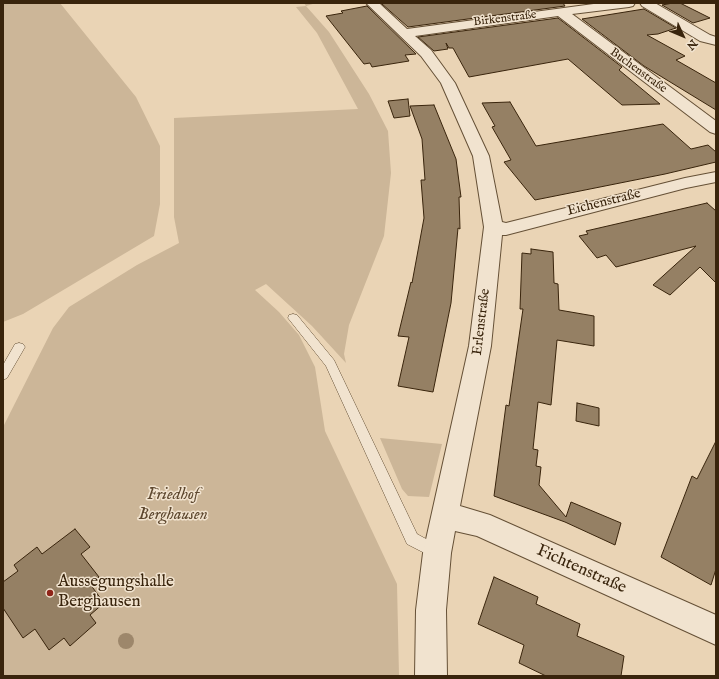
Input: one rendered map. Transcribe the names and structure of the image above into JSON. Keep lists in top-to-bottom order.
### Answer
{
  "streets": {
    "street": [
      "Birkenstraße",
      "Buchenstraße",
      "Eichenstraße",
      "Erlenstraße",
      "Fichtenstraße"
    ]
  },
  "crossings": [
    ["Birkenstraße", "Buchenstraße"],
    ["Birkenstraße", "Erlenstraße"],
    ["Eichenstraße", "Erlenstraße"],
    ["Erlenstraße", "Fichtenstraße"]
  ],
  "parks": ["Friedhof Berghausen"],
  "places": ["Aussegungshalle Berghausen"],
  "north": "bottom right"
}
